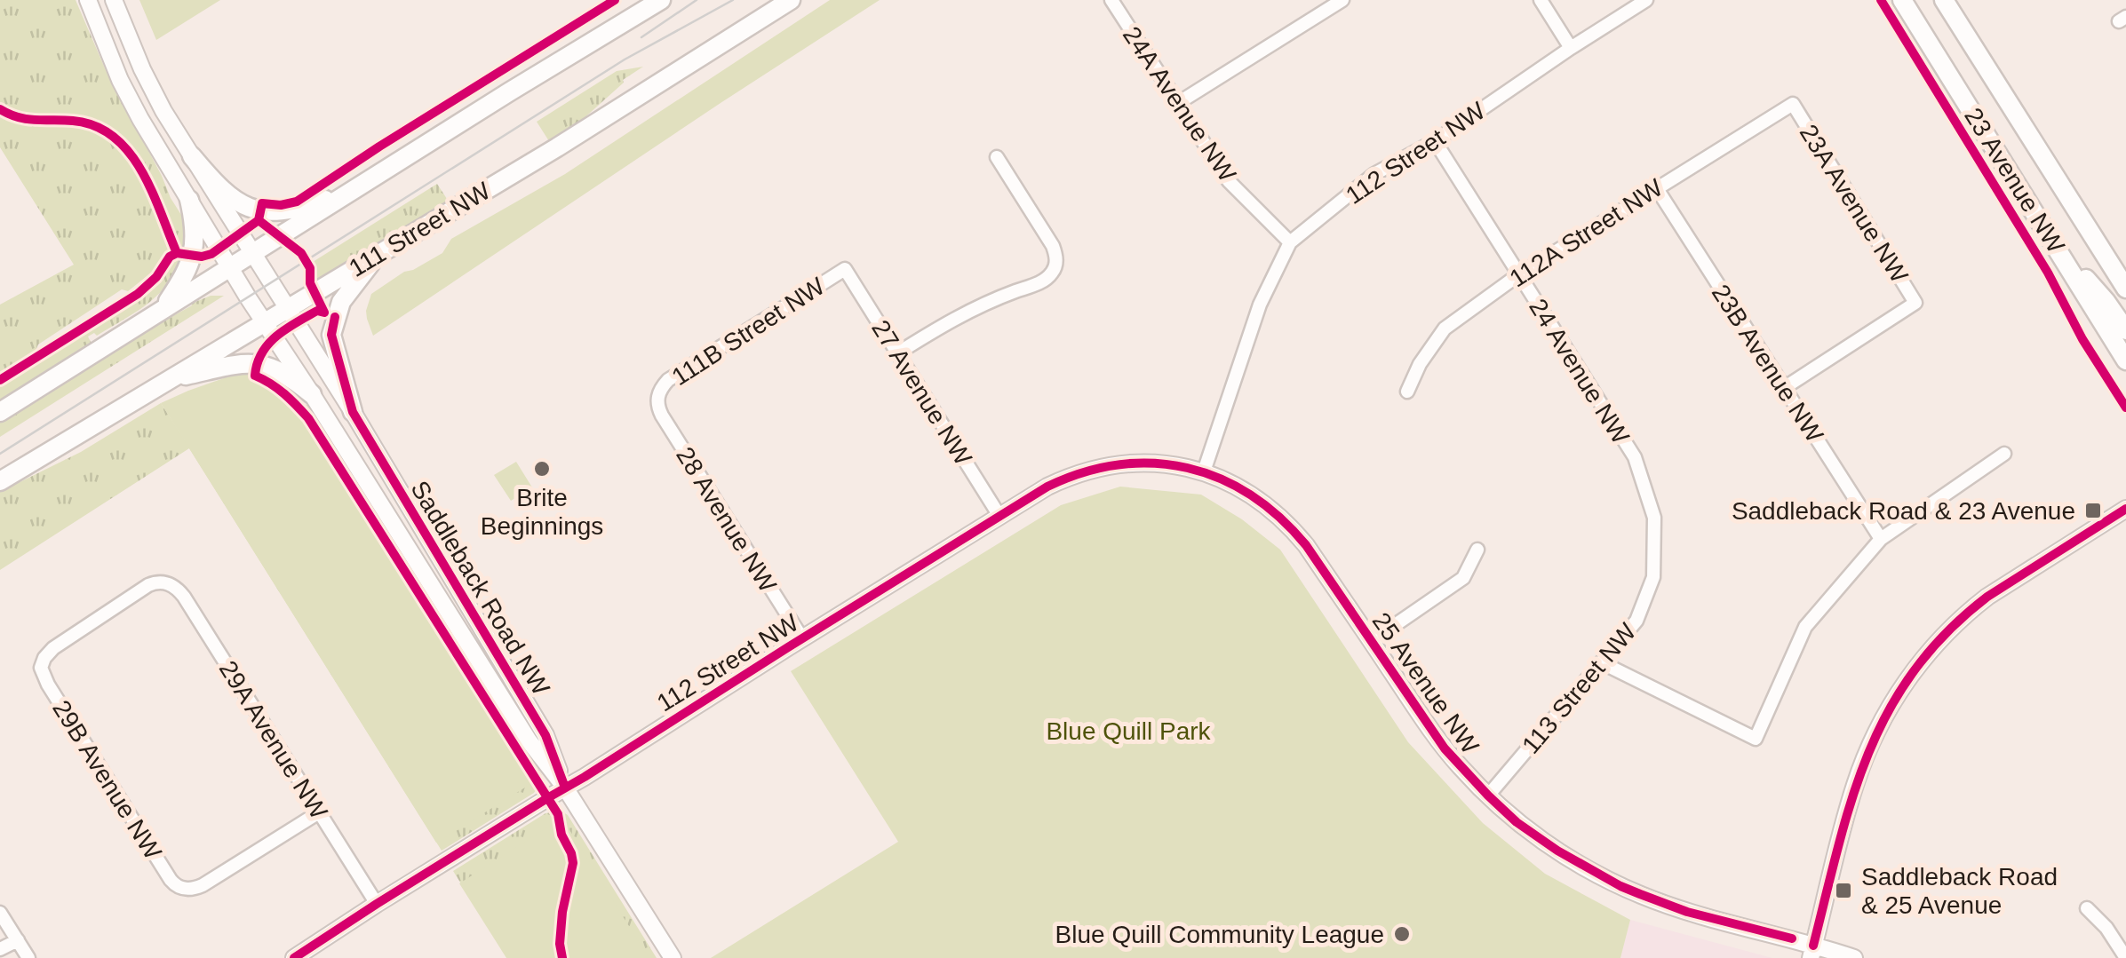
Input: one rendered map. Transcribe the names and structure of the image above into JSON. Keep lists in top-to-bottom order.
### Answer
{
  "streets": {
    "main road": ["23 Avenue NW", "111 Street NW"],
    "street": [
      "24A Avenue NW",
      "112 Street NW",
      "23A Avenue NW",
      "112A Street NW",
      "111B Street NW",
      "23B Avenue NW",
      "24 Avenue NW",
      "27 Avenue NW",
      "28 Avenue NW",
      "Saddleback Road NW",
      "25 Avenue NW",
      "113 Street NW",
      "29A Avenue NW",
      "29B Avenue NW"
    ]
  },
  "crossings": [
    ["24A Avenue NW", "112 Street NW"],
    ["112 Street NW", "24 Avenue NW"],
    ["112 Street NW", "27 Avenue NW"],
    ["112 Street NW", "28 Avenue NW"],
    ["112 Street NW", "Saddleback Road NW"],
    ["112 Street NW", "25 Avenue NW"],
    ["112 Street NW", "29A Avenue NW"],
    ["23A Avenue NW", "112A Street NW"],
    ["23A Avenue NW", "23B Avenue NW"],
    ["111 Street NW", "Saddleback Road NW"],
    ["112A Street NW", "23B Avenue NW"],
    ["112A Street NW", "24 Avenue NW"],
    ["111B Street NW", "27 Avenue NW"],
    ["111B Street NW", "28 Avenue NW"],
    ["24 Avenue NW", "113 Street NW"],
    ["25 Avenue NW", "113 Street NW"],
    ["29A Avenue NW", "29B Avenue NW"]
  ],
  "parks": ["Blue Quill Park"],
  "places": {
    "other": ["Brite Beginnings", "Blue Quill Community League"],
    "transit": ["Saddleback Road & 23 Avenue", "Saddleback Road & 25 Avenue"]
  }
}
